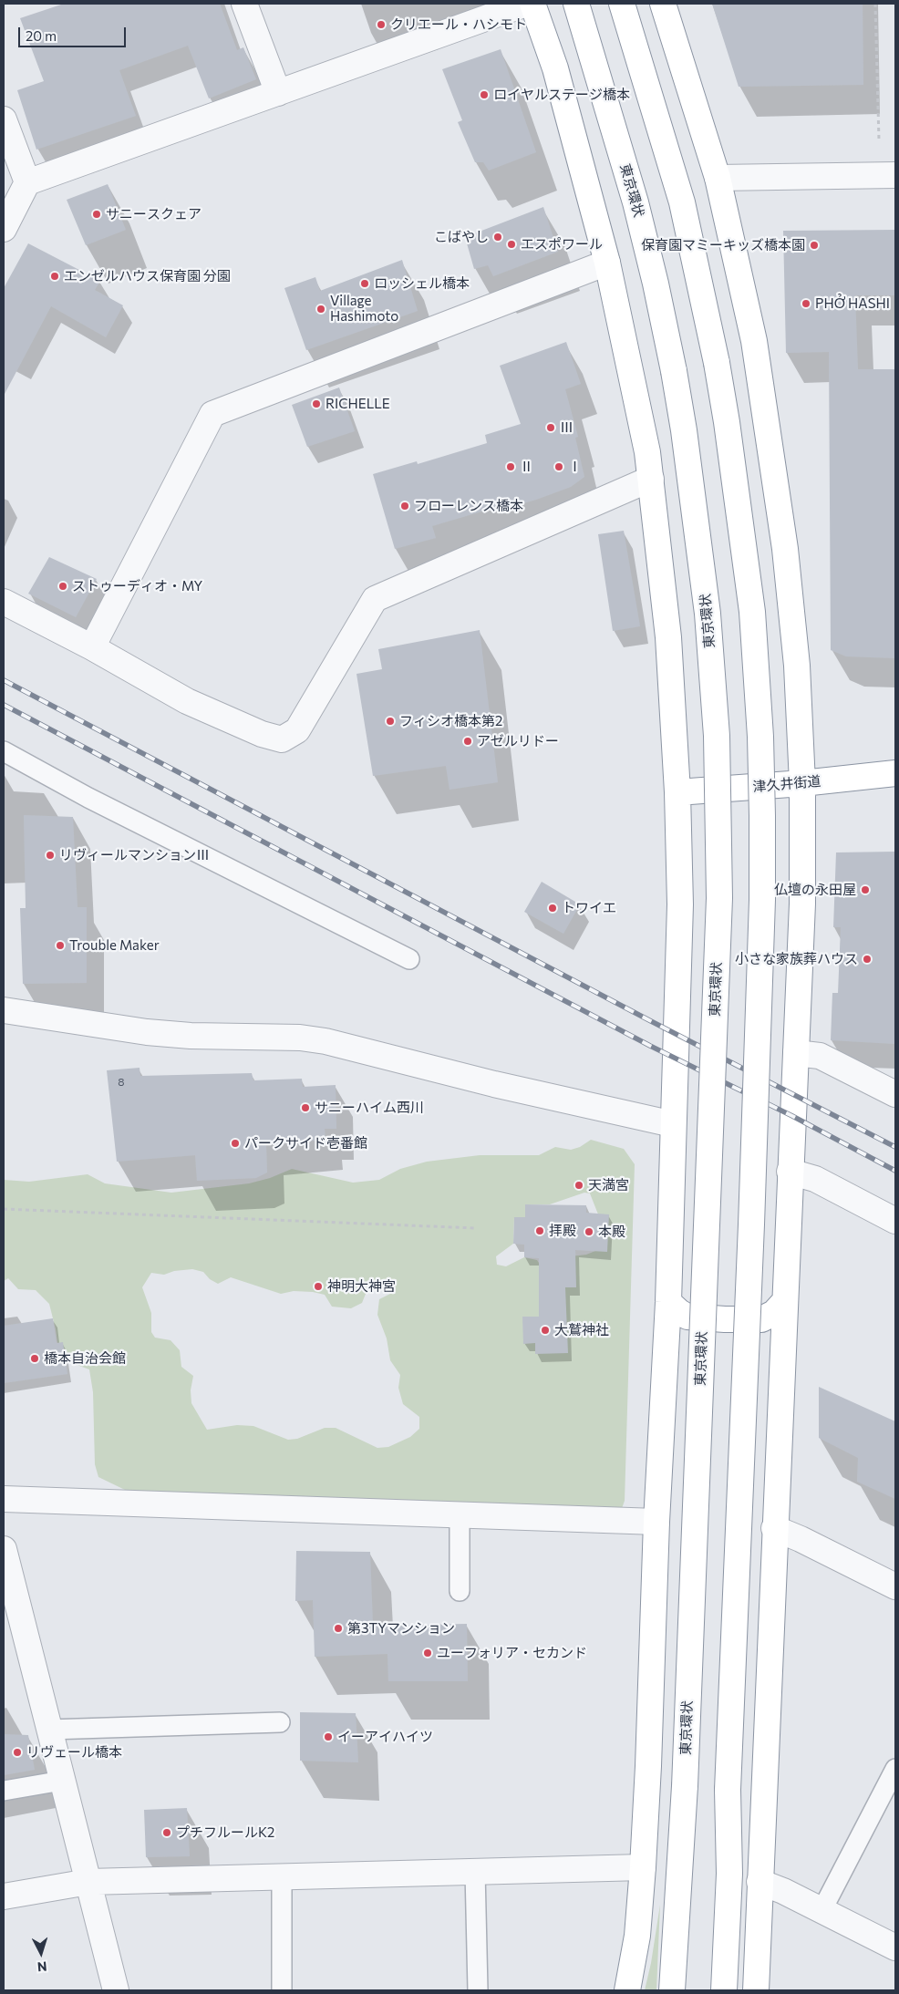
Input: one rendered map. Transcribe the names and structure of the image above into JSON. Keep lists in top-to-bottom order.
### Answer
{
  "streets": {
    "highway": ["東京環状", "津久井街道"]
  },
  "places": [
    "クリエール・ハシモト",
    "ロイヤルステージ橋本",
    "サニースクェア",
    "こばやし",
    "エスポワール",
    "保育園マミーキッズ橋本園",
    "エンゼルハウス保育園 分園",
    "ロッシェル橋本",
    "PHỞ HASHI",
    "Village Hashimoto",
    "RICHELLE",
    "Ⅲ",
    "Ⅱ",
    "Ⅰ",
    "フローレンス橋本",
    "ストゥーディオ・MY",
    "フィシオ橋本第2",
    "アゼルリドー",
    "リヴィールマンションⅢ",
    "仏壇の永田屋",
    "トワイエ",
    "Trouble Maker",
    "小さな家族葬ハウス",
    "サニーハイム西川",
    "パークサイド壱番館",
    "天満宮",
    "拝殿",
    "本殿",
    "神明大神宮",
    "大鷲神社",
    "橋本自治会館",
    "第3TYマンション",
    "ユーフォリア・セカンド",
    "イーアイハイツ",
    "リヴェール橋本",
    "プチフルールK2"
  ],
  "house_numbers": ["8"],
  "scale_bar": "20 m",
  "north": "bottom"
}
